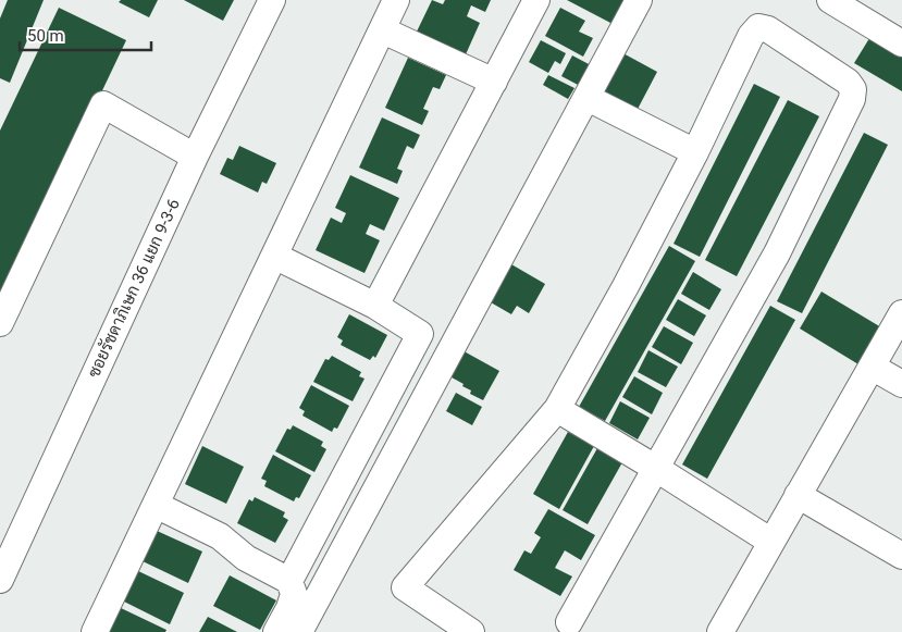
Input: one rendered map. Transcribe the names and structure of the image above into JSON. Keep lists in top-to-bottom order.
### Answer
{
  "streets": {
    "street": ["ซอยรัชดาภิเษก 36 แยก 9-3-6"]
  },
  "scale_bar": "50 m"
}
